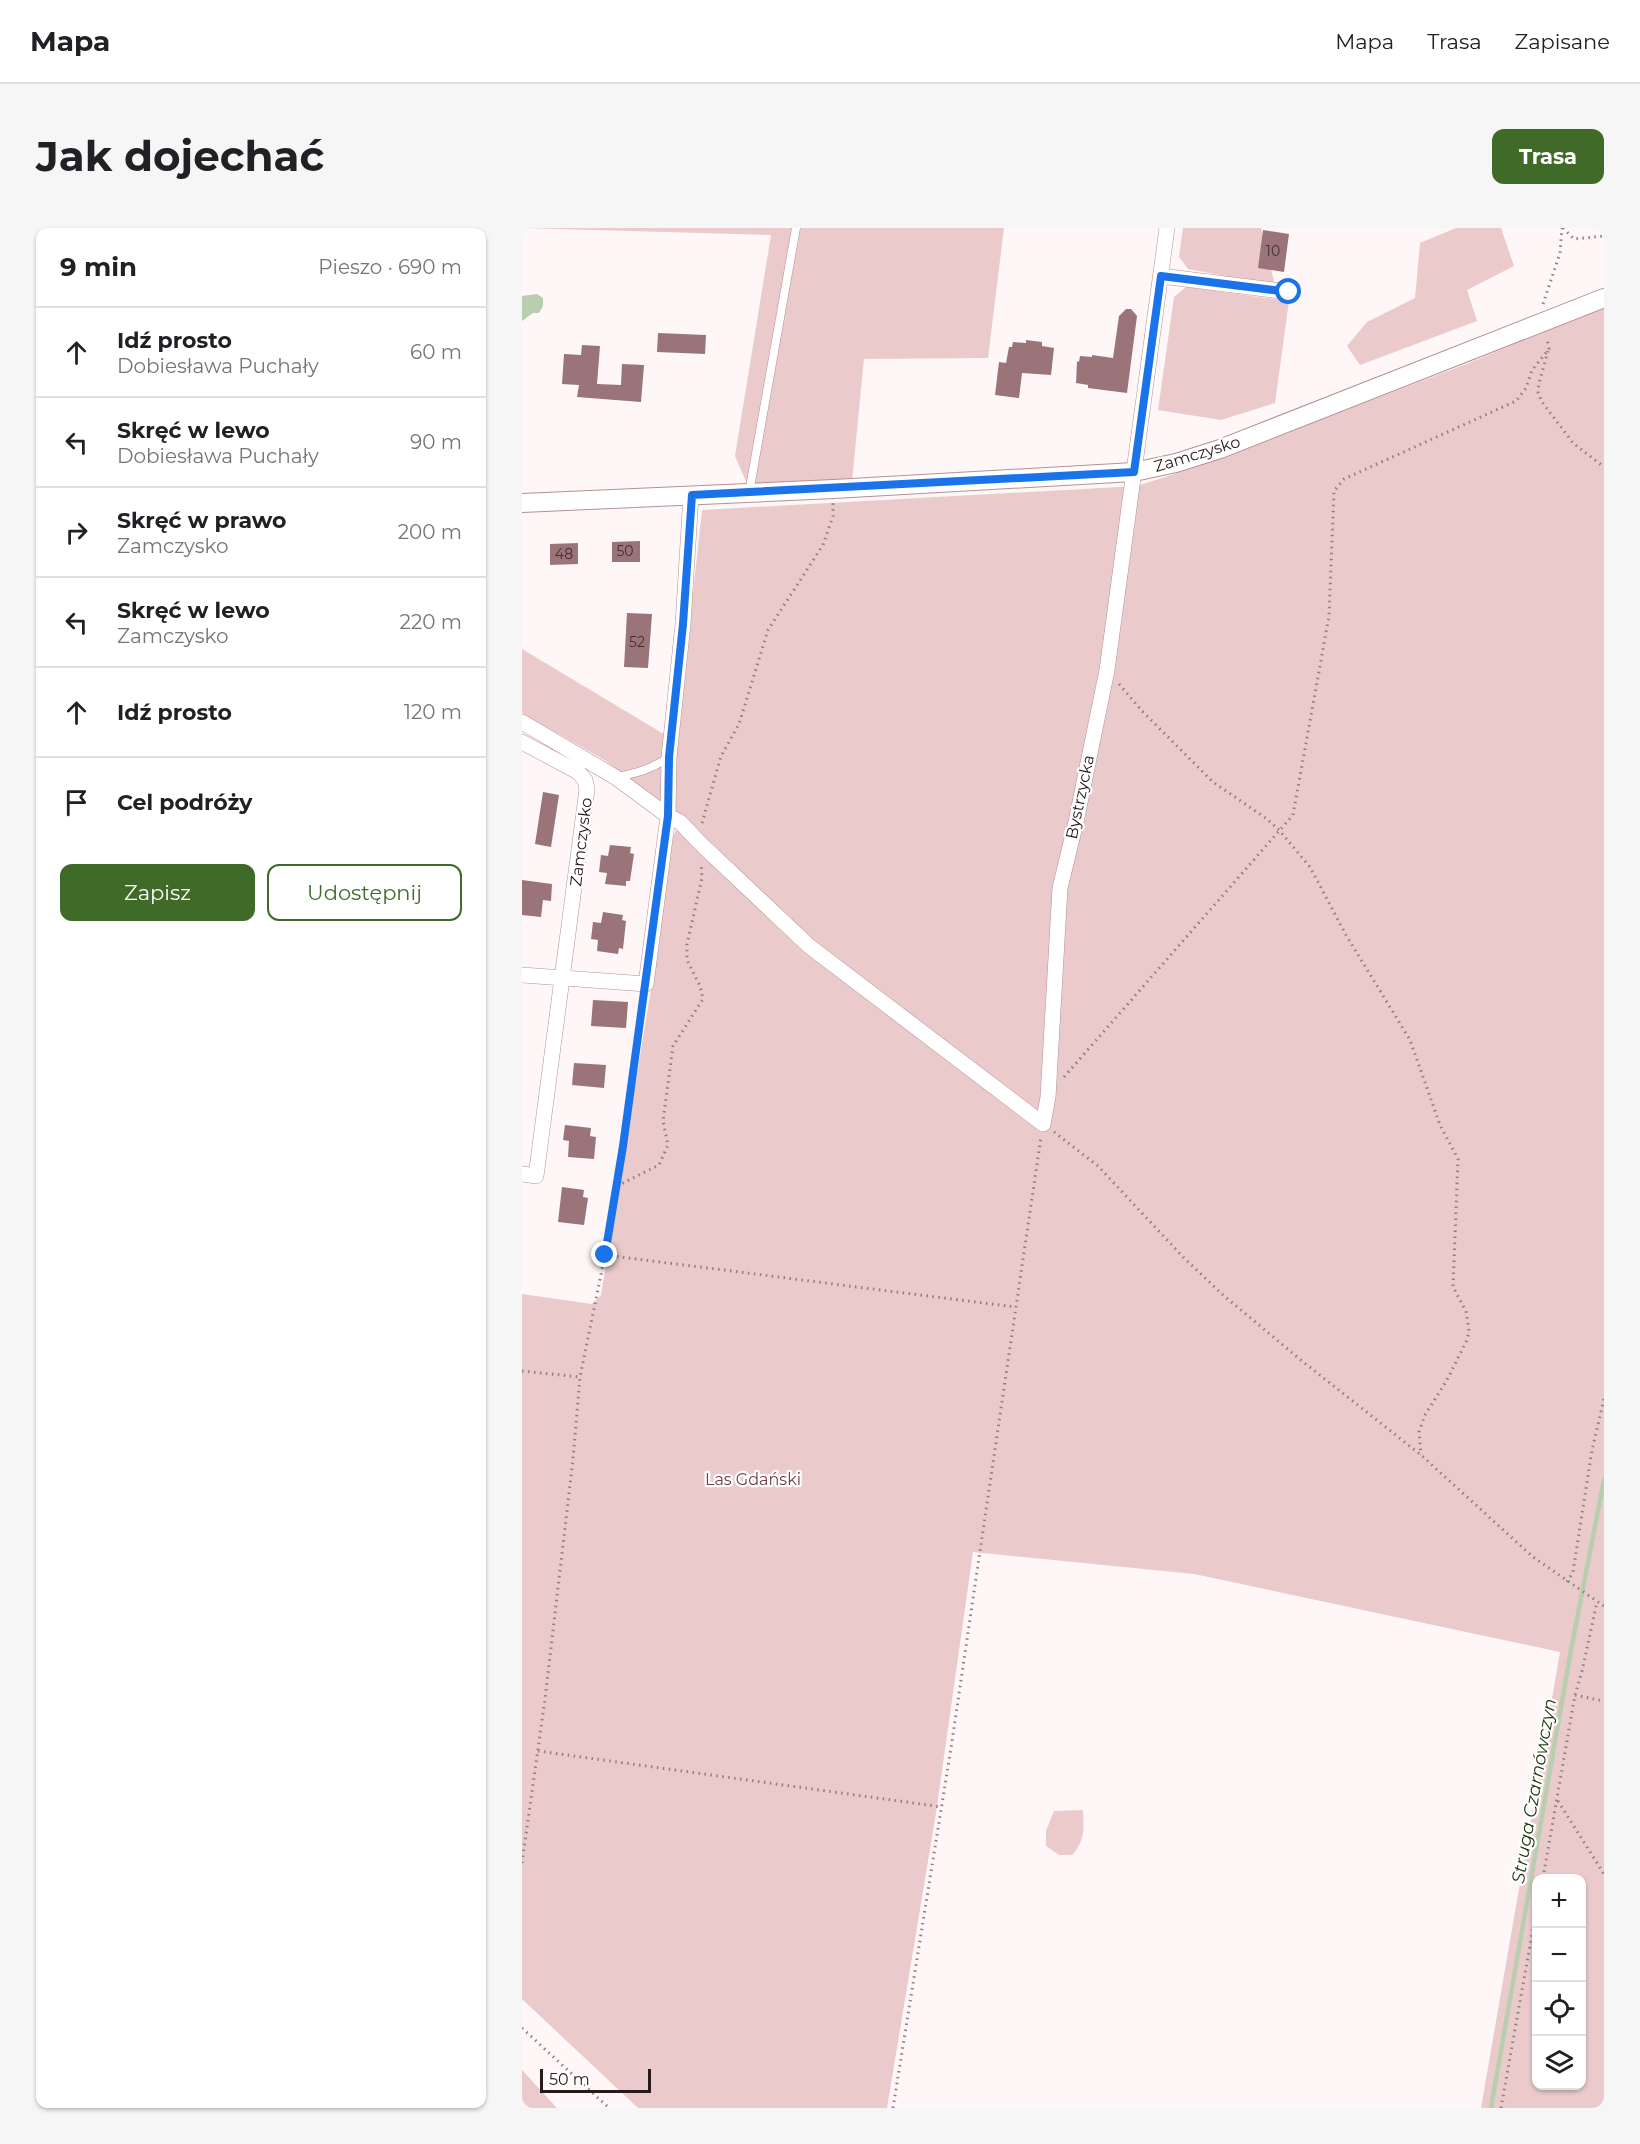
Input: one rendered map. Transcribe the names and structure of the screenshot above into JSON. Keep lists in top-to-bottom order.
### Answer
{
  "streets": {
    "street": ["Zamczysko", "Bystrzycka"]
  },
  "crossings": [
    ["Zamczysko", "Bystrzycka"]
  ],
  "water": ["Struga Czarnówczyn"],
  "parks": ["Las Gdański"],
  "house_numbers": [
    "10",
    "50",
    "48",
    "52"
  ],
  "scale_bar": "50 m",
  "page": {
    "header": "Mapa",
    "nav": ["Mapa", "Trasa", "Zapisane"],
    "buttons": [
      "Trasa",
      ["Zapisz", "Udostępnij"]
    ],
    "title": "Jak dojechać",
    "heading": ["9 min", "Pieszo · 690 m"],
    "list": [
      ["Idź prosto", "Dobiesława Puchały", "60 m"],
      ["Skręć w lewo", "Dobiesława Puchały", "90 m"],
      ["Skręć w prawo", "Zamczysko", "200 m"],
      ["Skręć w lewo", "Zamczysko", "220 m"],
      ["Idź prosto", "120 m"],
      "Cel podróży"
    ],
    "map_buttons": ["+", "−"],
    "scale": "50 m"
  }
}
